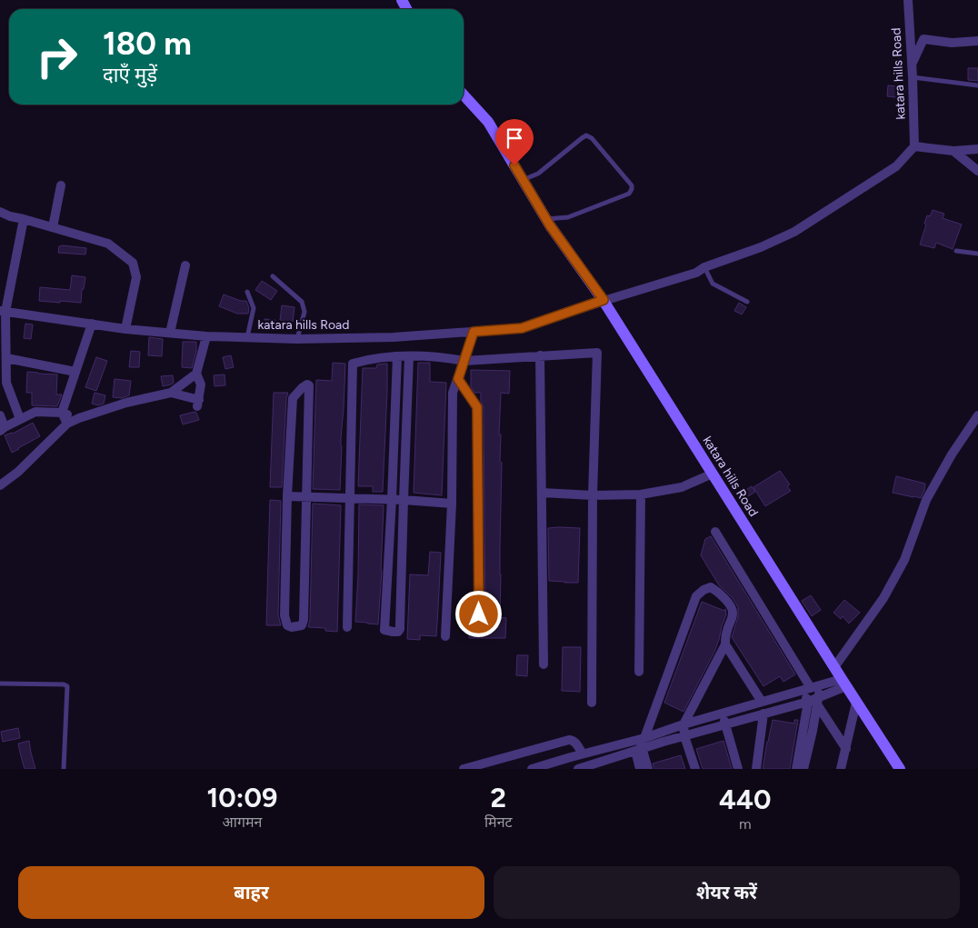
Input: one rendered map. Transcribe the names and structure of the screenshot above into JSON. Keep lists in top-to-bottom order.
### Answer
{
  "streets": {
    "main road": ["katara hills Road"]
  },
  "page": {
    "turn": ["180 m", "दाएँ मुड़ें"],
    "eta": [
      "10:09",
      "आगमन",
      "2",
      "मिनट",
      "440",
      "m"
    ],
    "buttons": ["बाहर", "शेयर करें"]
  }
}
